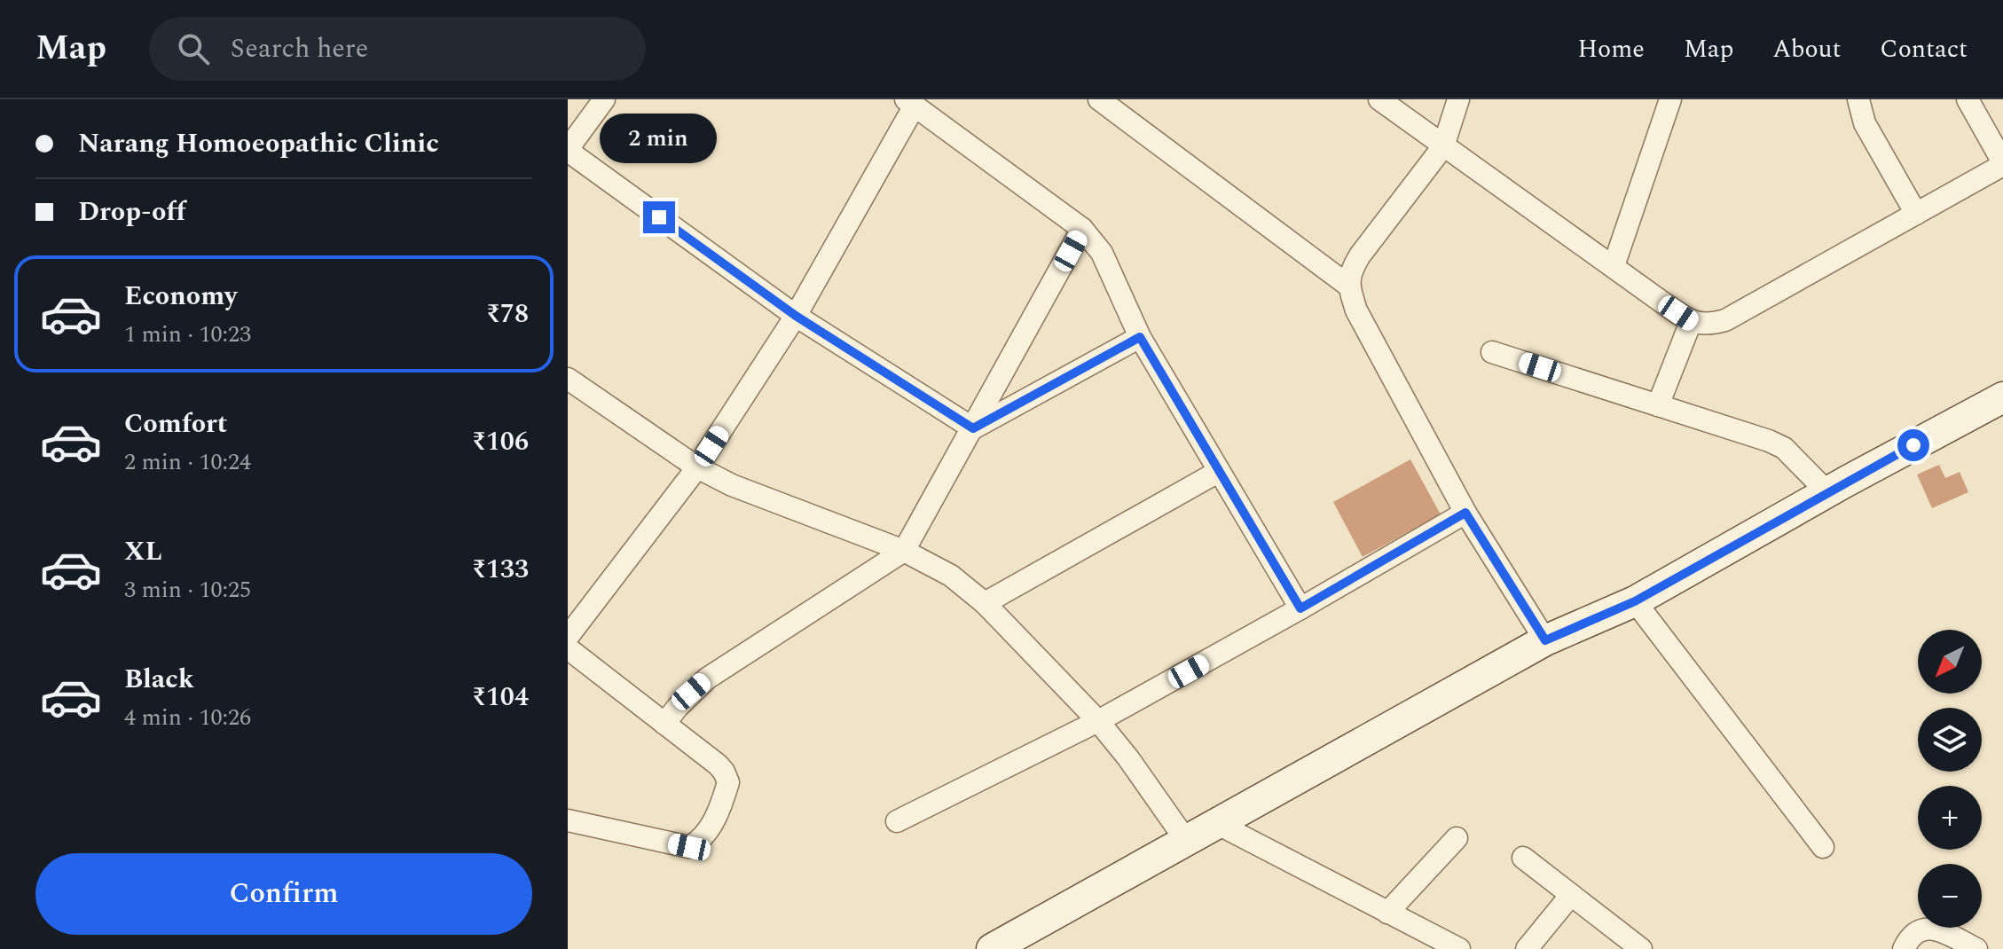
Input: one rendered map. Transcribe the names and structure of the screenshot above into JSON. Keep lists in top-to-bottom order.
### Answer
{
  "north": "bottom left",
  "page": {
    "header": "Map",
    "search": "Search here",
    "nav": [
      "Home",
      "Map",
      "About",
      "Contact"
    ],
    "banner": ["Narang Homoeopathic Clinic", "Drop-off"],
    "bubble": "2 min",
    "list": [
      {
        "name": "Economy",
        "note": "1 min · 10:23",
        "value": "₹78"
      },
      {
        "name": "Comfort",
        "note": "2 min · 10:24",
        "value": "₹106"
      },
      {
        "name": "XL",
        "note": "3 min · 10:25",
        "value": "₹133"
      },
      {
        "name": "Black",
        "note": "4 min · 10:26",
        "value": "₹104"
      }
    ],
    "map_buttons": ["+", "−"],
    "buttons": "Confirm"
  }
}
